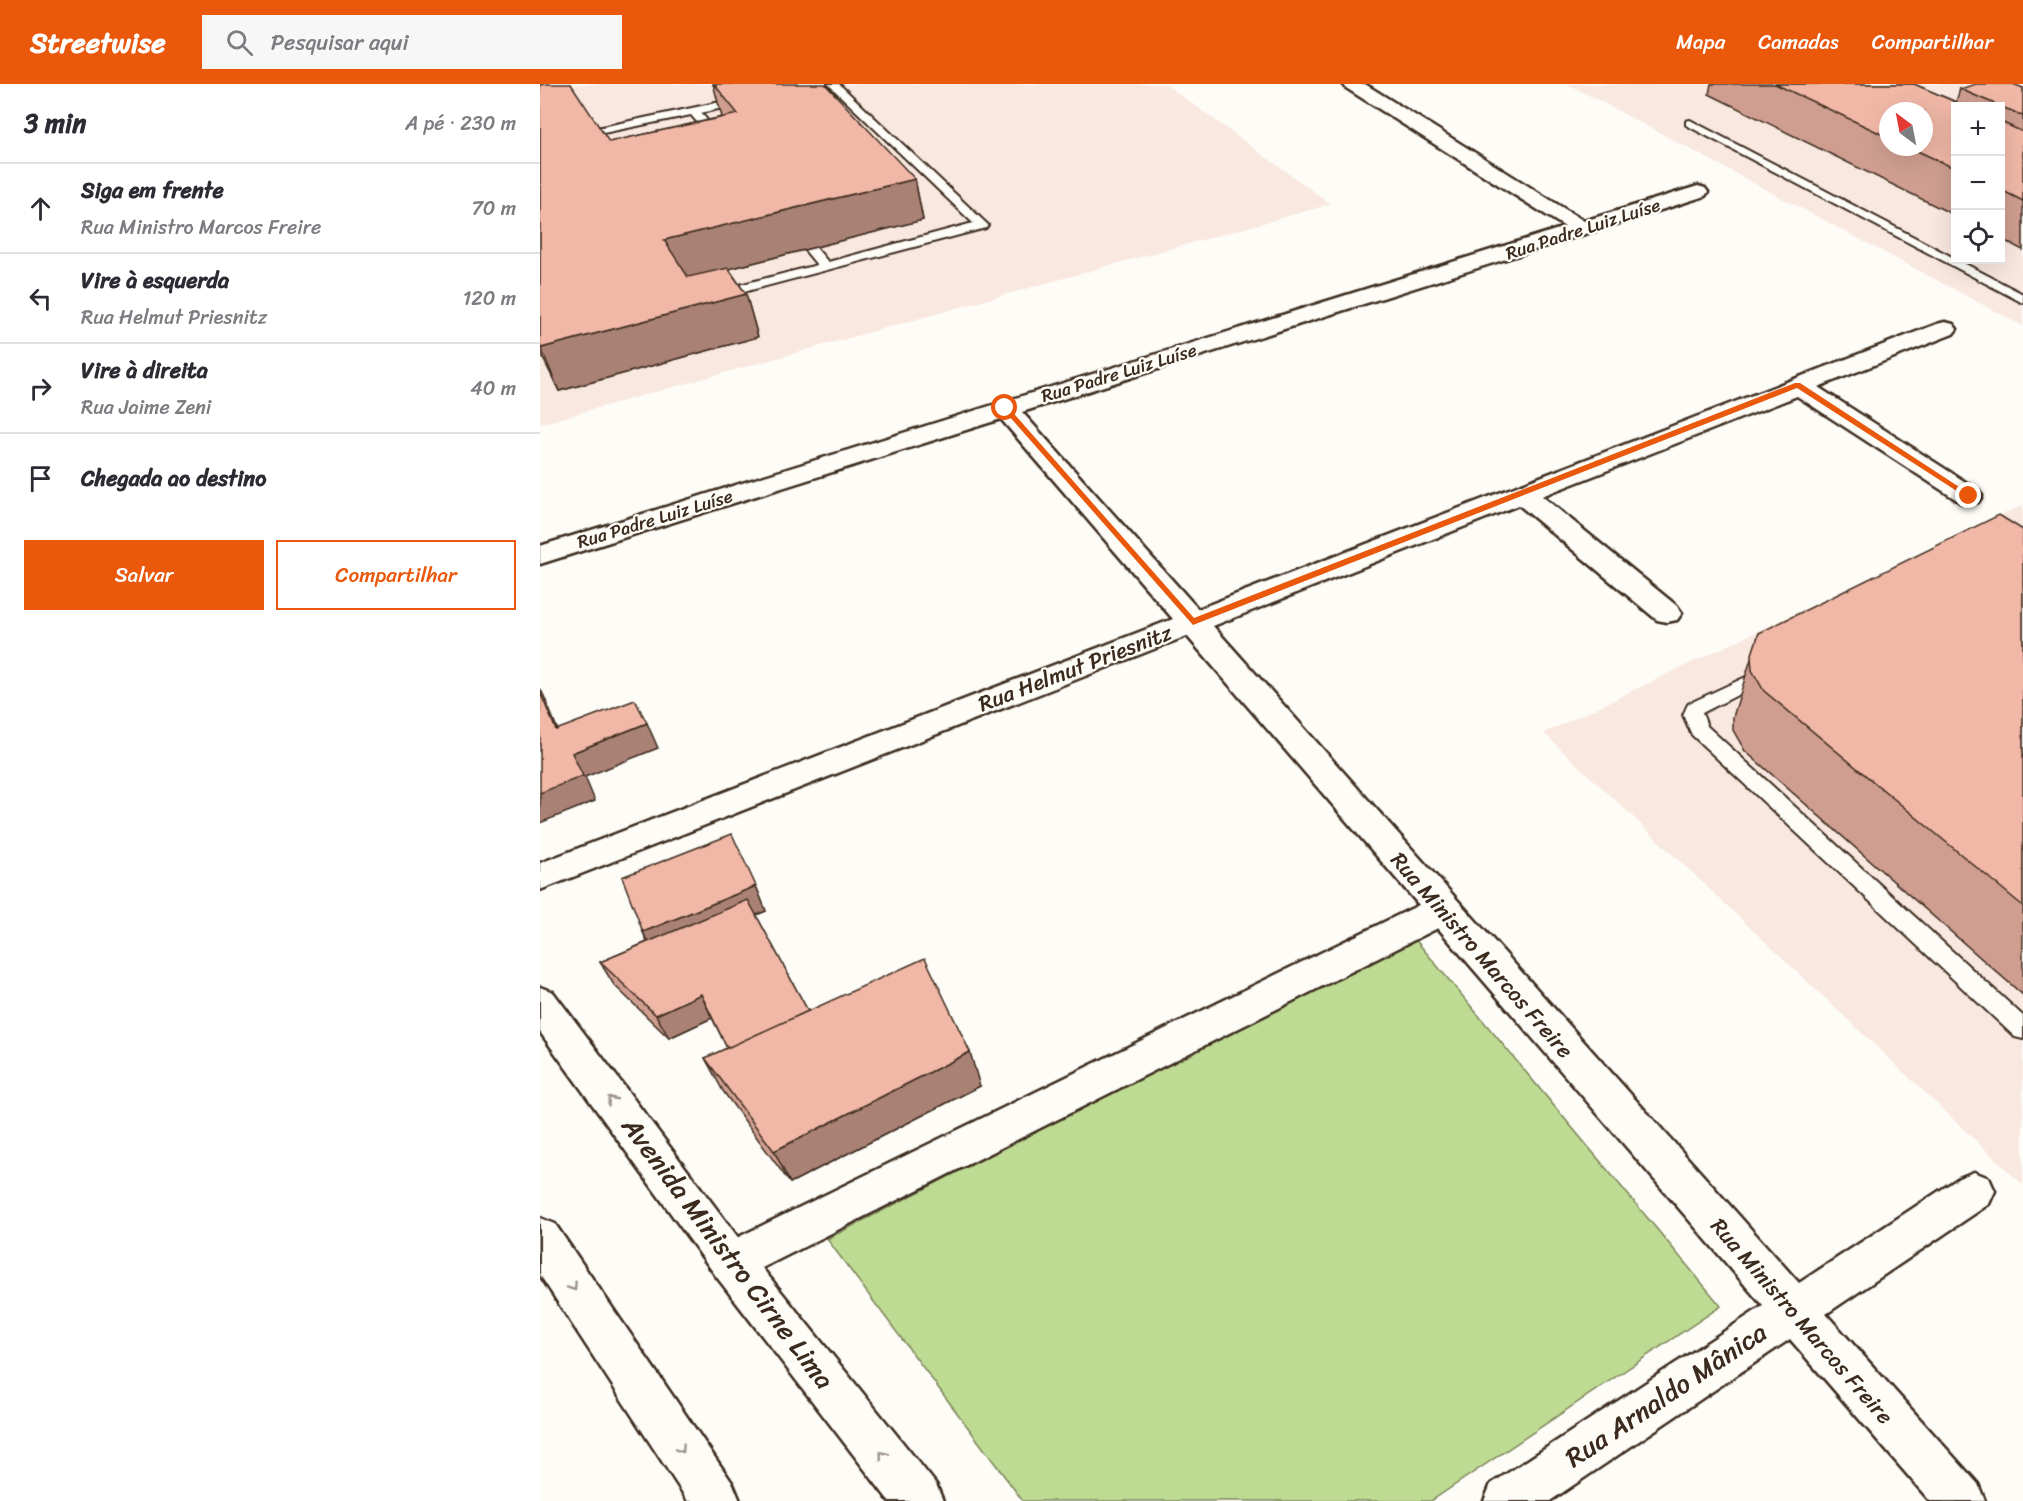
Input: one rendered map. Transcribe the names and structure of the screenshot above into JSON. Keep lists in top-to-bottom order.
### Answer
{
  "streets": {
    "street": [
      "Rua Padre Luiz Luíse",
      "Rua Helmut Priesnitz",
      "Rua Ministro Marcos Freire",
      "Avenida Ministro Cirne Lima",
      "Rua Arnaldo Mânica"
    ]
  },
  "crossings": [
    ["Rua Padre Luiz Luíse", "Rua Ministro Marcos Freire"],
    ["Rua Helmut Priesnitz", "Rua Ministro Marcos Freire"],
    ["Rua Ministro Marcos Freire", "Rua Arnaldo Mânica"]
  ],
  "north": "top left",
  "page": {
    "header": "Streetwise",
    "search": "Pesquisar aqui",
    "nav": ["Mapa", "Camadas", "Compartilhar"],
    "heading": ["3 min", "A pé · 230 m"],
    "map_buttons": ["+", "−"],
    "list": [
      ["Siga em frente", "Rua Ministro Marcos Freire", "70 m"],
      ["Vire à esquerda", "Rua Helmut Priesnitz", "120 m"],
      ["Vire à direita", "Rua Jaime Zeni", "40 m"],
      "Chegada ao destino"
    ],
    "buttons": ["Salvar", "Compartilhar"]
  }
}
